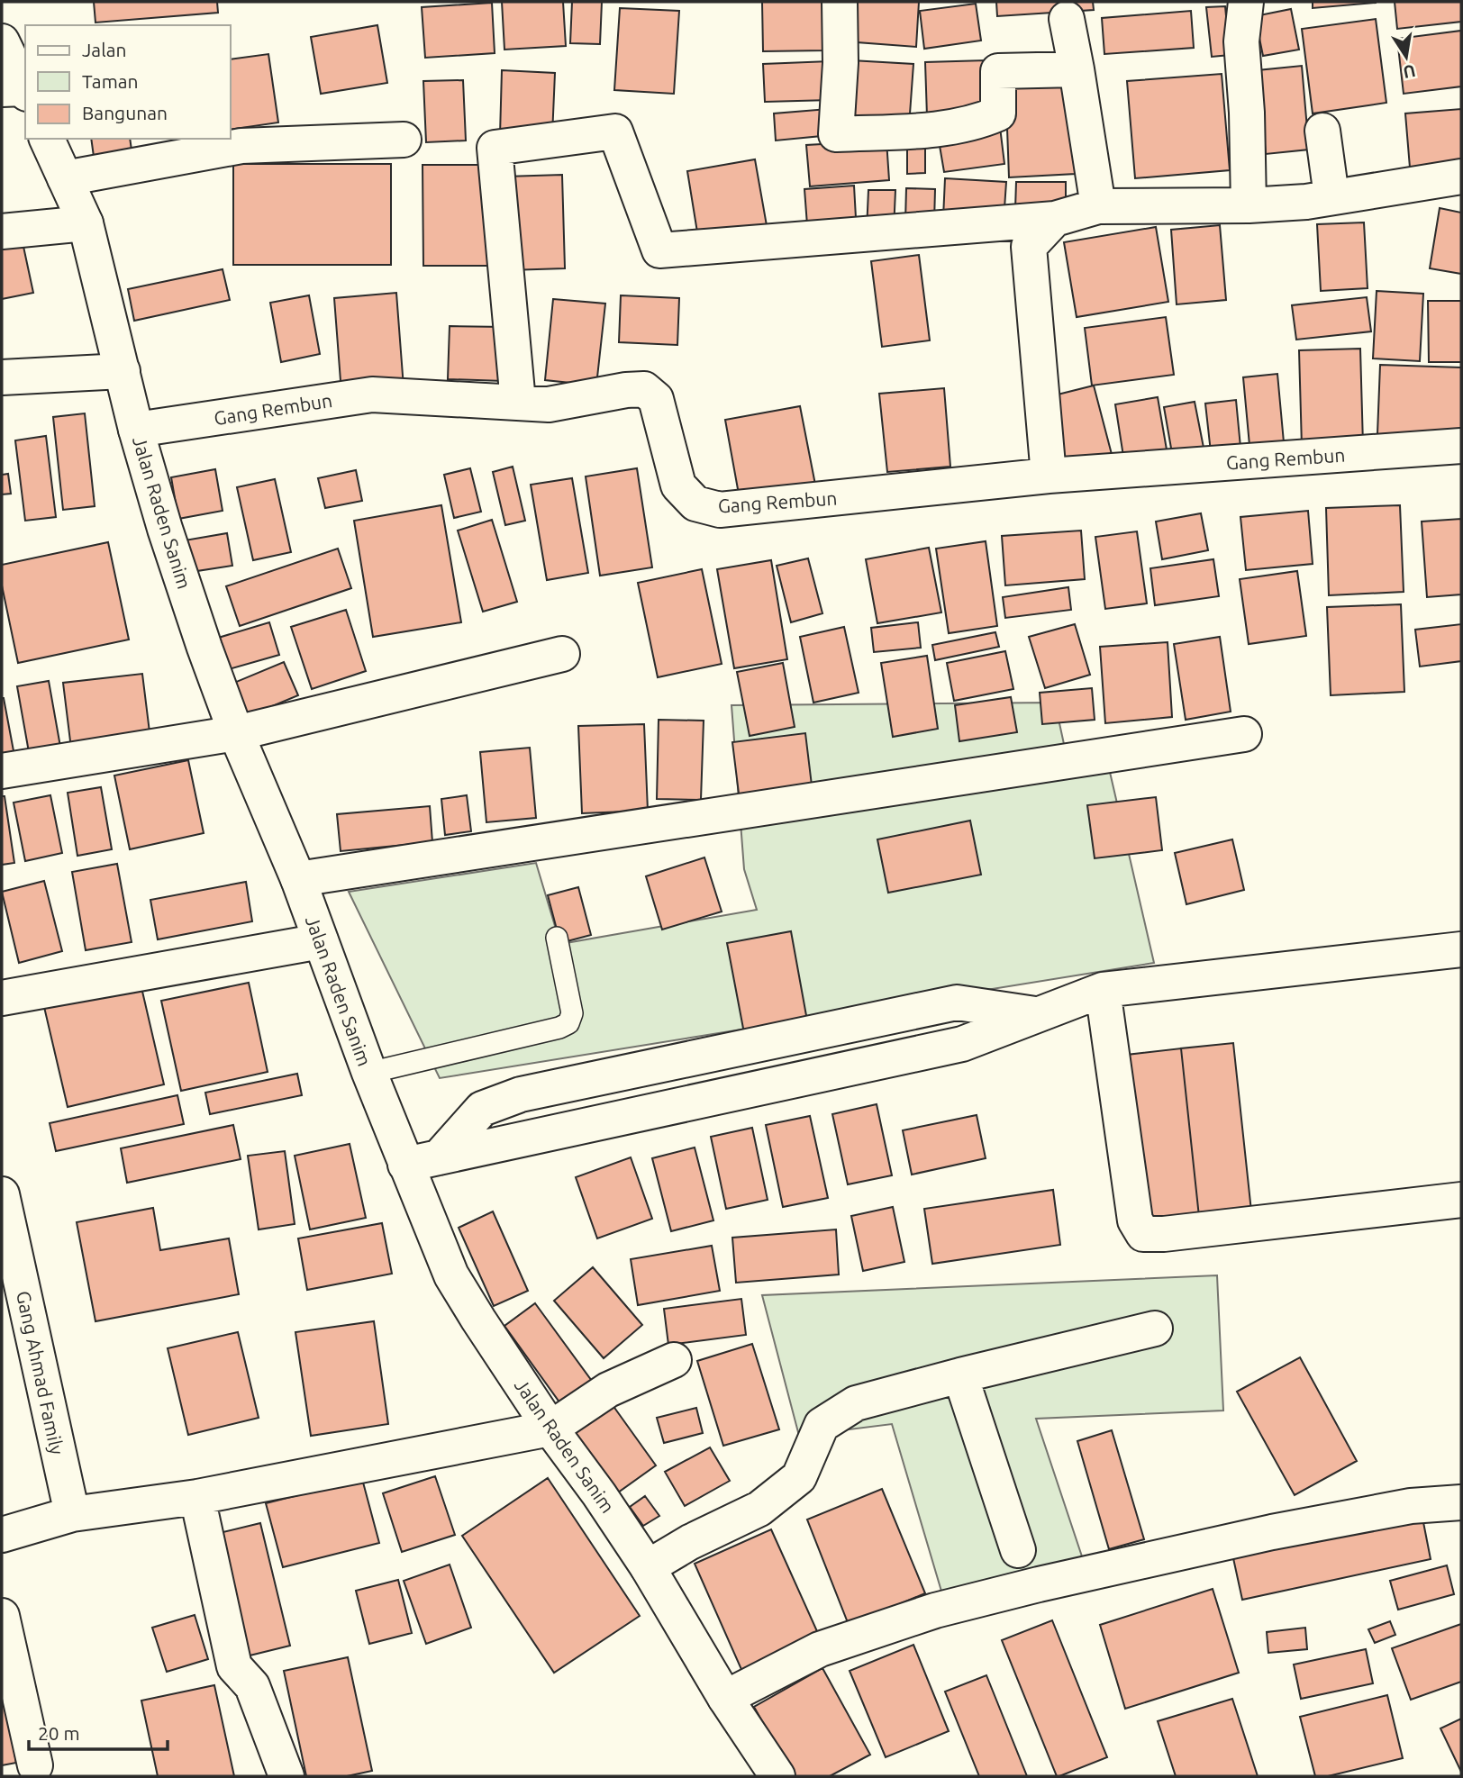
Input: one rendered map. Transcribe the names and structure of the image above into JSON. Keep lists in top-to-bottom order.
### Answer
{
  "streets": {
    "street": ["Gang Rembun", "Jalan Raden Sanim", "Gang Ahmad Family"]
  },
  "crossings": [
    ["Gang Rembun", "Jalan Raden Sanim"]
  ],
  "legend": ["Jalan", "Taman", "Bangunan"],
  "scale_bar": "20 m",
  "north": "bottom"
}
